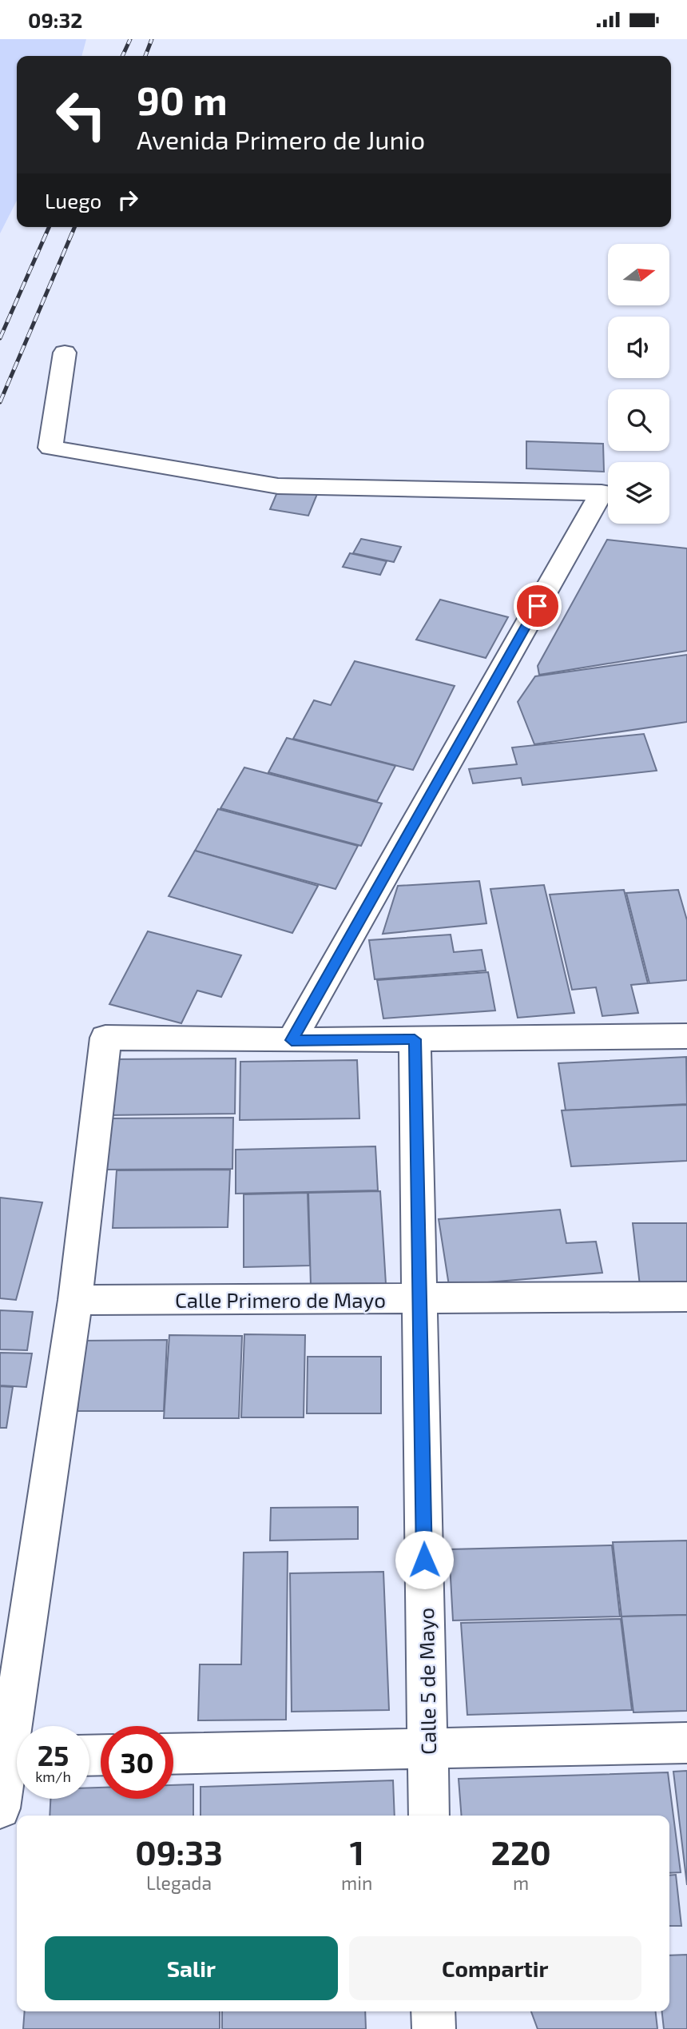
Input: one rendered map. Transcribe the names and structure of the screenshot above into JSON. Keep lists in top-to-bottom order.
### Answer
{
  "streets": {
    "street": ["Calle Primero de Mayo", "Calle 5 de Mayo"]
  },
  "crossings": [
    ["Calle Primero de Mayo", "Calle 5 de Mayo"]
  ],
  "north": "right",
  "page": {
    "status": "09:32",
    "turn": ["90 m", "Avenida Primero de Junio"],
    "then": "Luego",
    "speed": "25 km/h",
    "limit": "30",
    "eta": [
      "09:33",
      "Llegada",
      "1",
      "min",
      "220",
      "m"
    ],
    "buttons": ["Salir", "Compartir"]
  }
}
